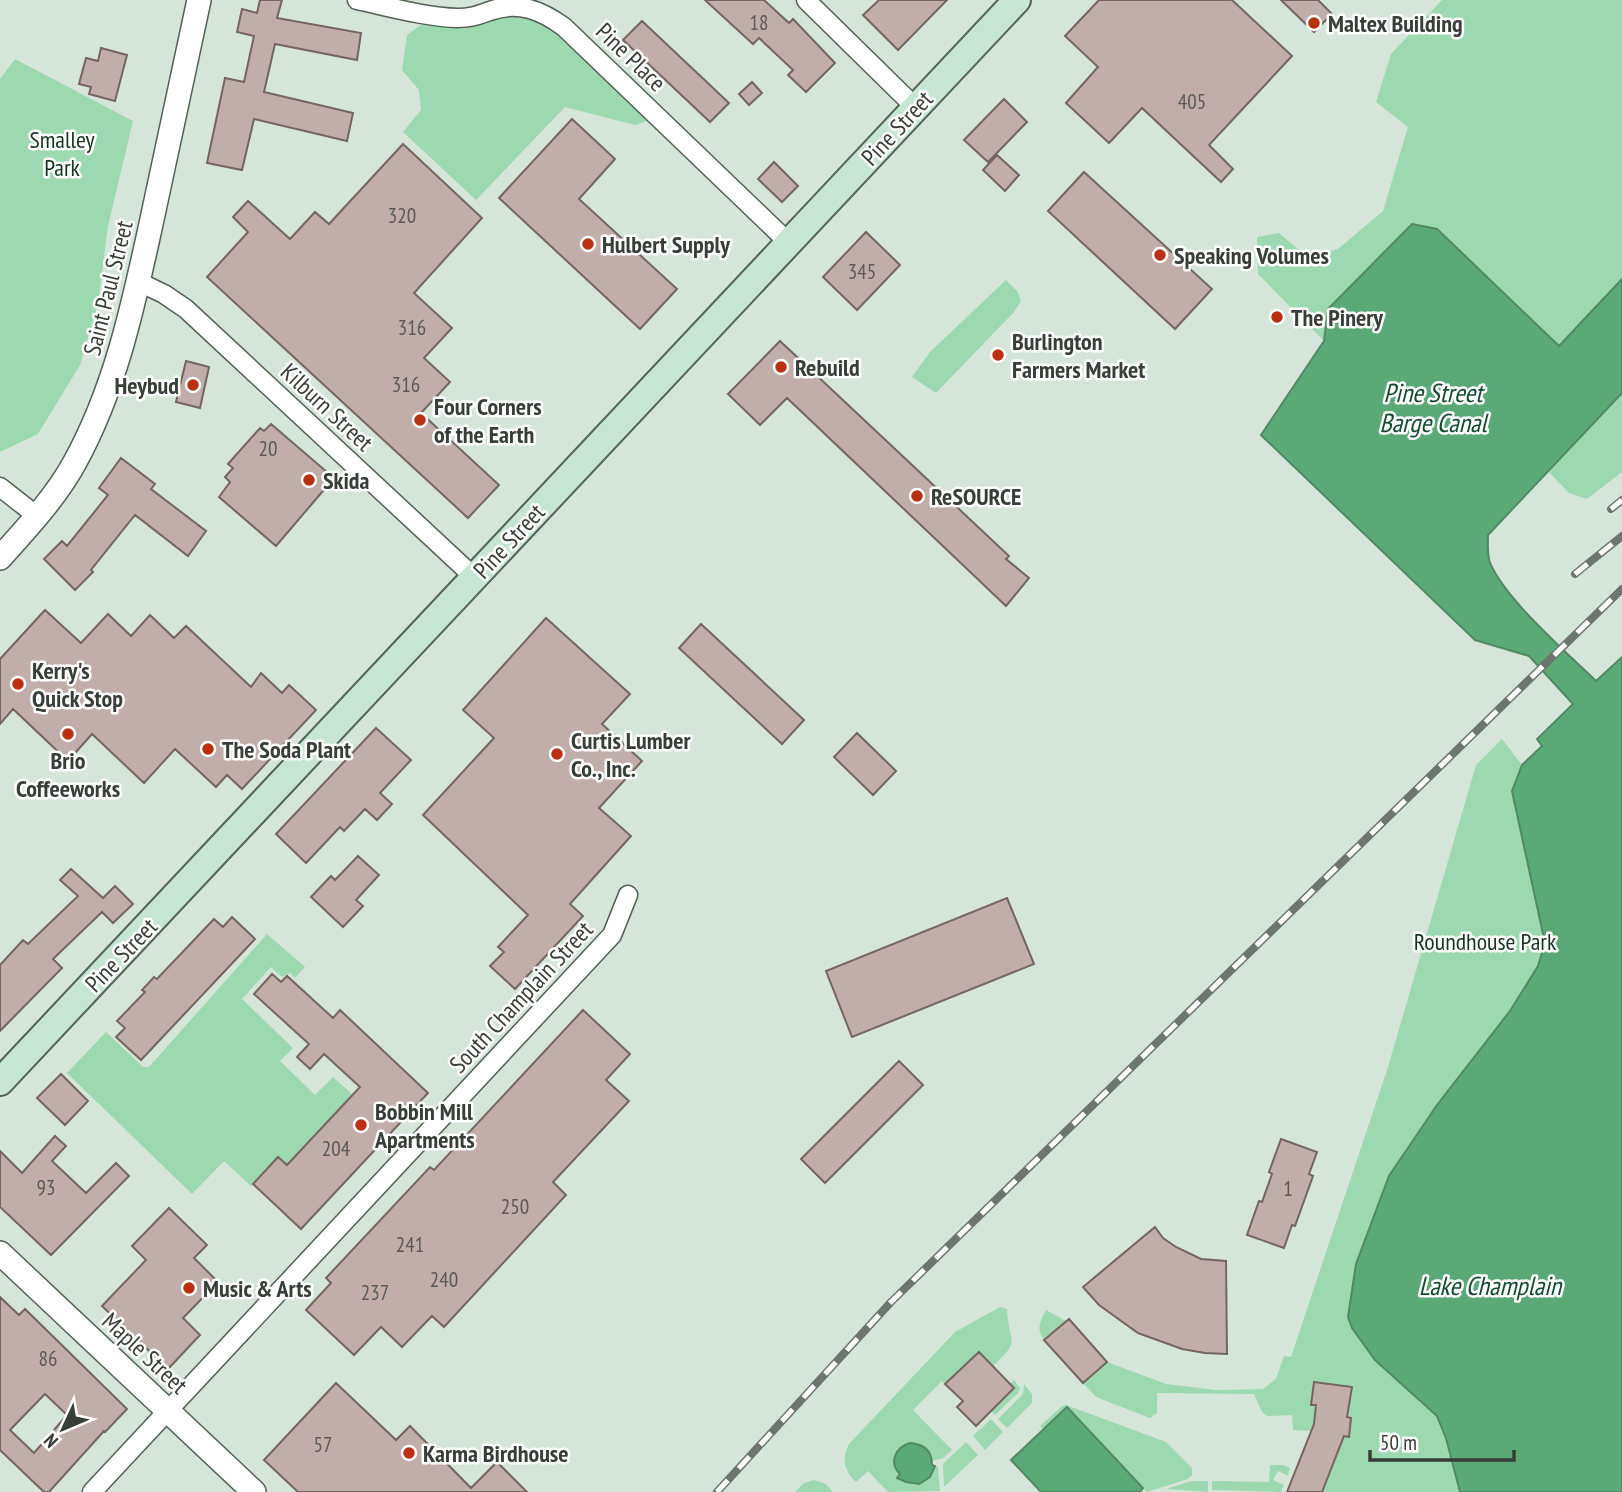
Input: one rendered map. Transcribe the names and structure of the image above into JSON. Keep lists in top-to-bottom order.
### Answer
{
  "streets": {
    "main road": ["Pine Street"],
    "street": [
      "Pine Place",
      "Saint Paul Street",
      "Kilburn Street",
      "South Champlain Street",
      "Maple Street"
    ]
  },
  "crossings": [
    ["Pine Place", "Pine Street"],
    ["Pine Street", "Kilburn Street"],
    ["Saint Paul Street", "Kilburn Street"],
    ["South Champlain Street", "Maple Street"]
  ],
  "water": ["Pine Street Barge Canal", "Lake Champlain"],
  "parks": ["Smalley Park", "Roundhouse Park"],
  "places": [
    "Maltex Building",
    "Hulbert Supply",
    "Speaking Volumes",
    "The Pinery",
    "Burlington Farmers Market",
    "Rebuild",
    "Heybud",
    "Four Corners of the Earth",
    "Skida",
    "ReSOURCE",
    "Kerry's Quick Stop",
    "Brio Coffeeworks",
    "The Soda Plant",
    "Curtis Lumber Co., Inc.",
    "Bobbin Mill Apartments",
    "Music & Arts",
    "Karma Birdhouse"
  ],
  "house_numbers": [
    "18",
    "405",
    "320",
    "345",
    "316",
    "316",
    "20",
    "204",
    "93",
    "1",
    "250",
    "241",
    "240",
    "237",
    "86",
    "57"
  ],
  "scale_bar": "50 m",
  "north": "bottom left"
}
